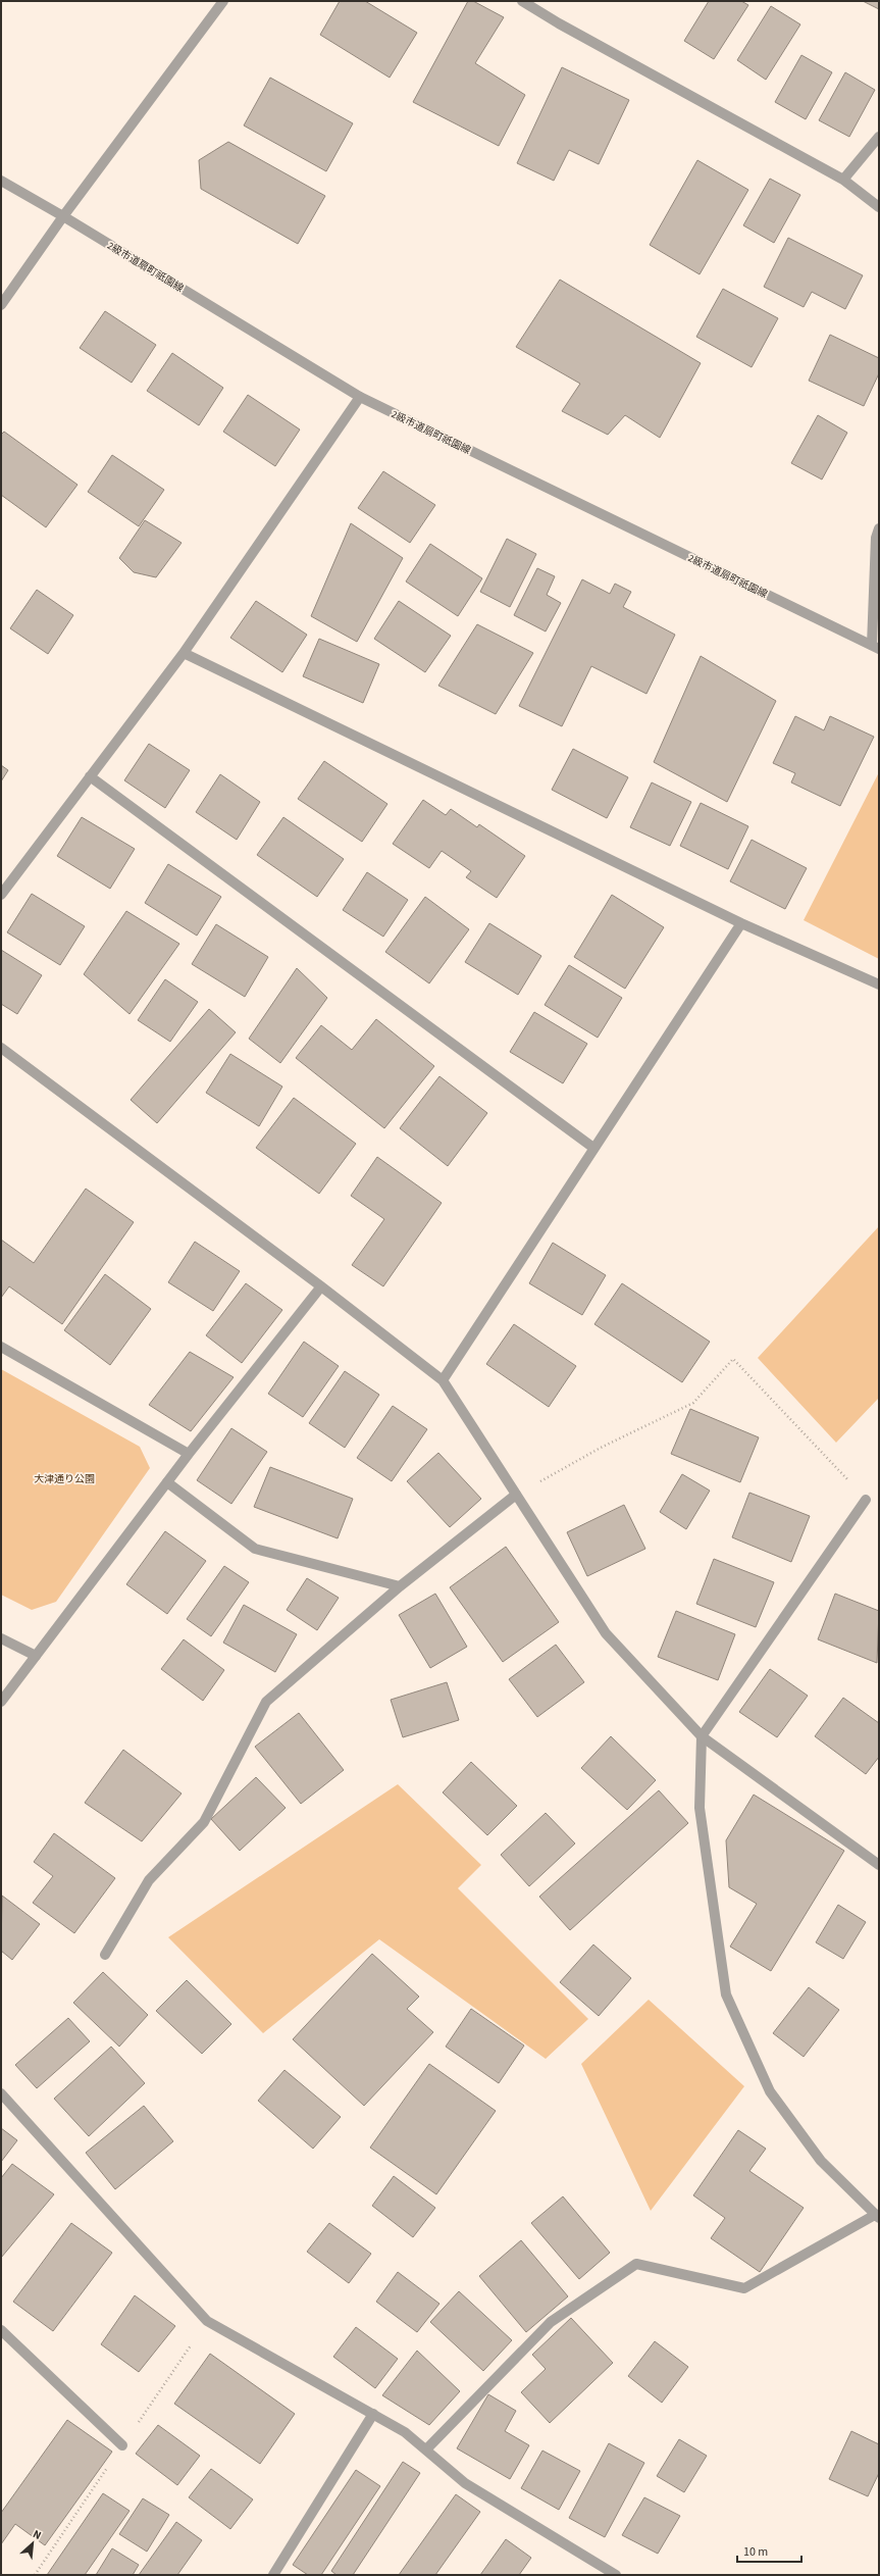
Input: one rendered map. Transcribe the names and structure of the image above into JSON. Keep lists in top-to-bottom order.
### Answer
{
  "streets": {
    "street": ["2級市道扇町祇園線"]
  },
  "parks": ["大津通り公園"],
  "scale_bar": "10 m",
  "north": "top right"
}
